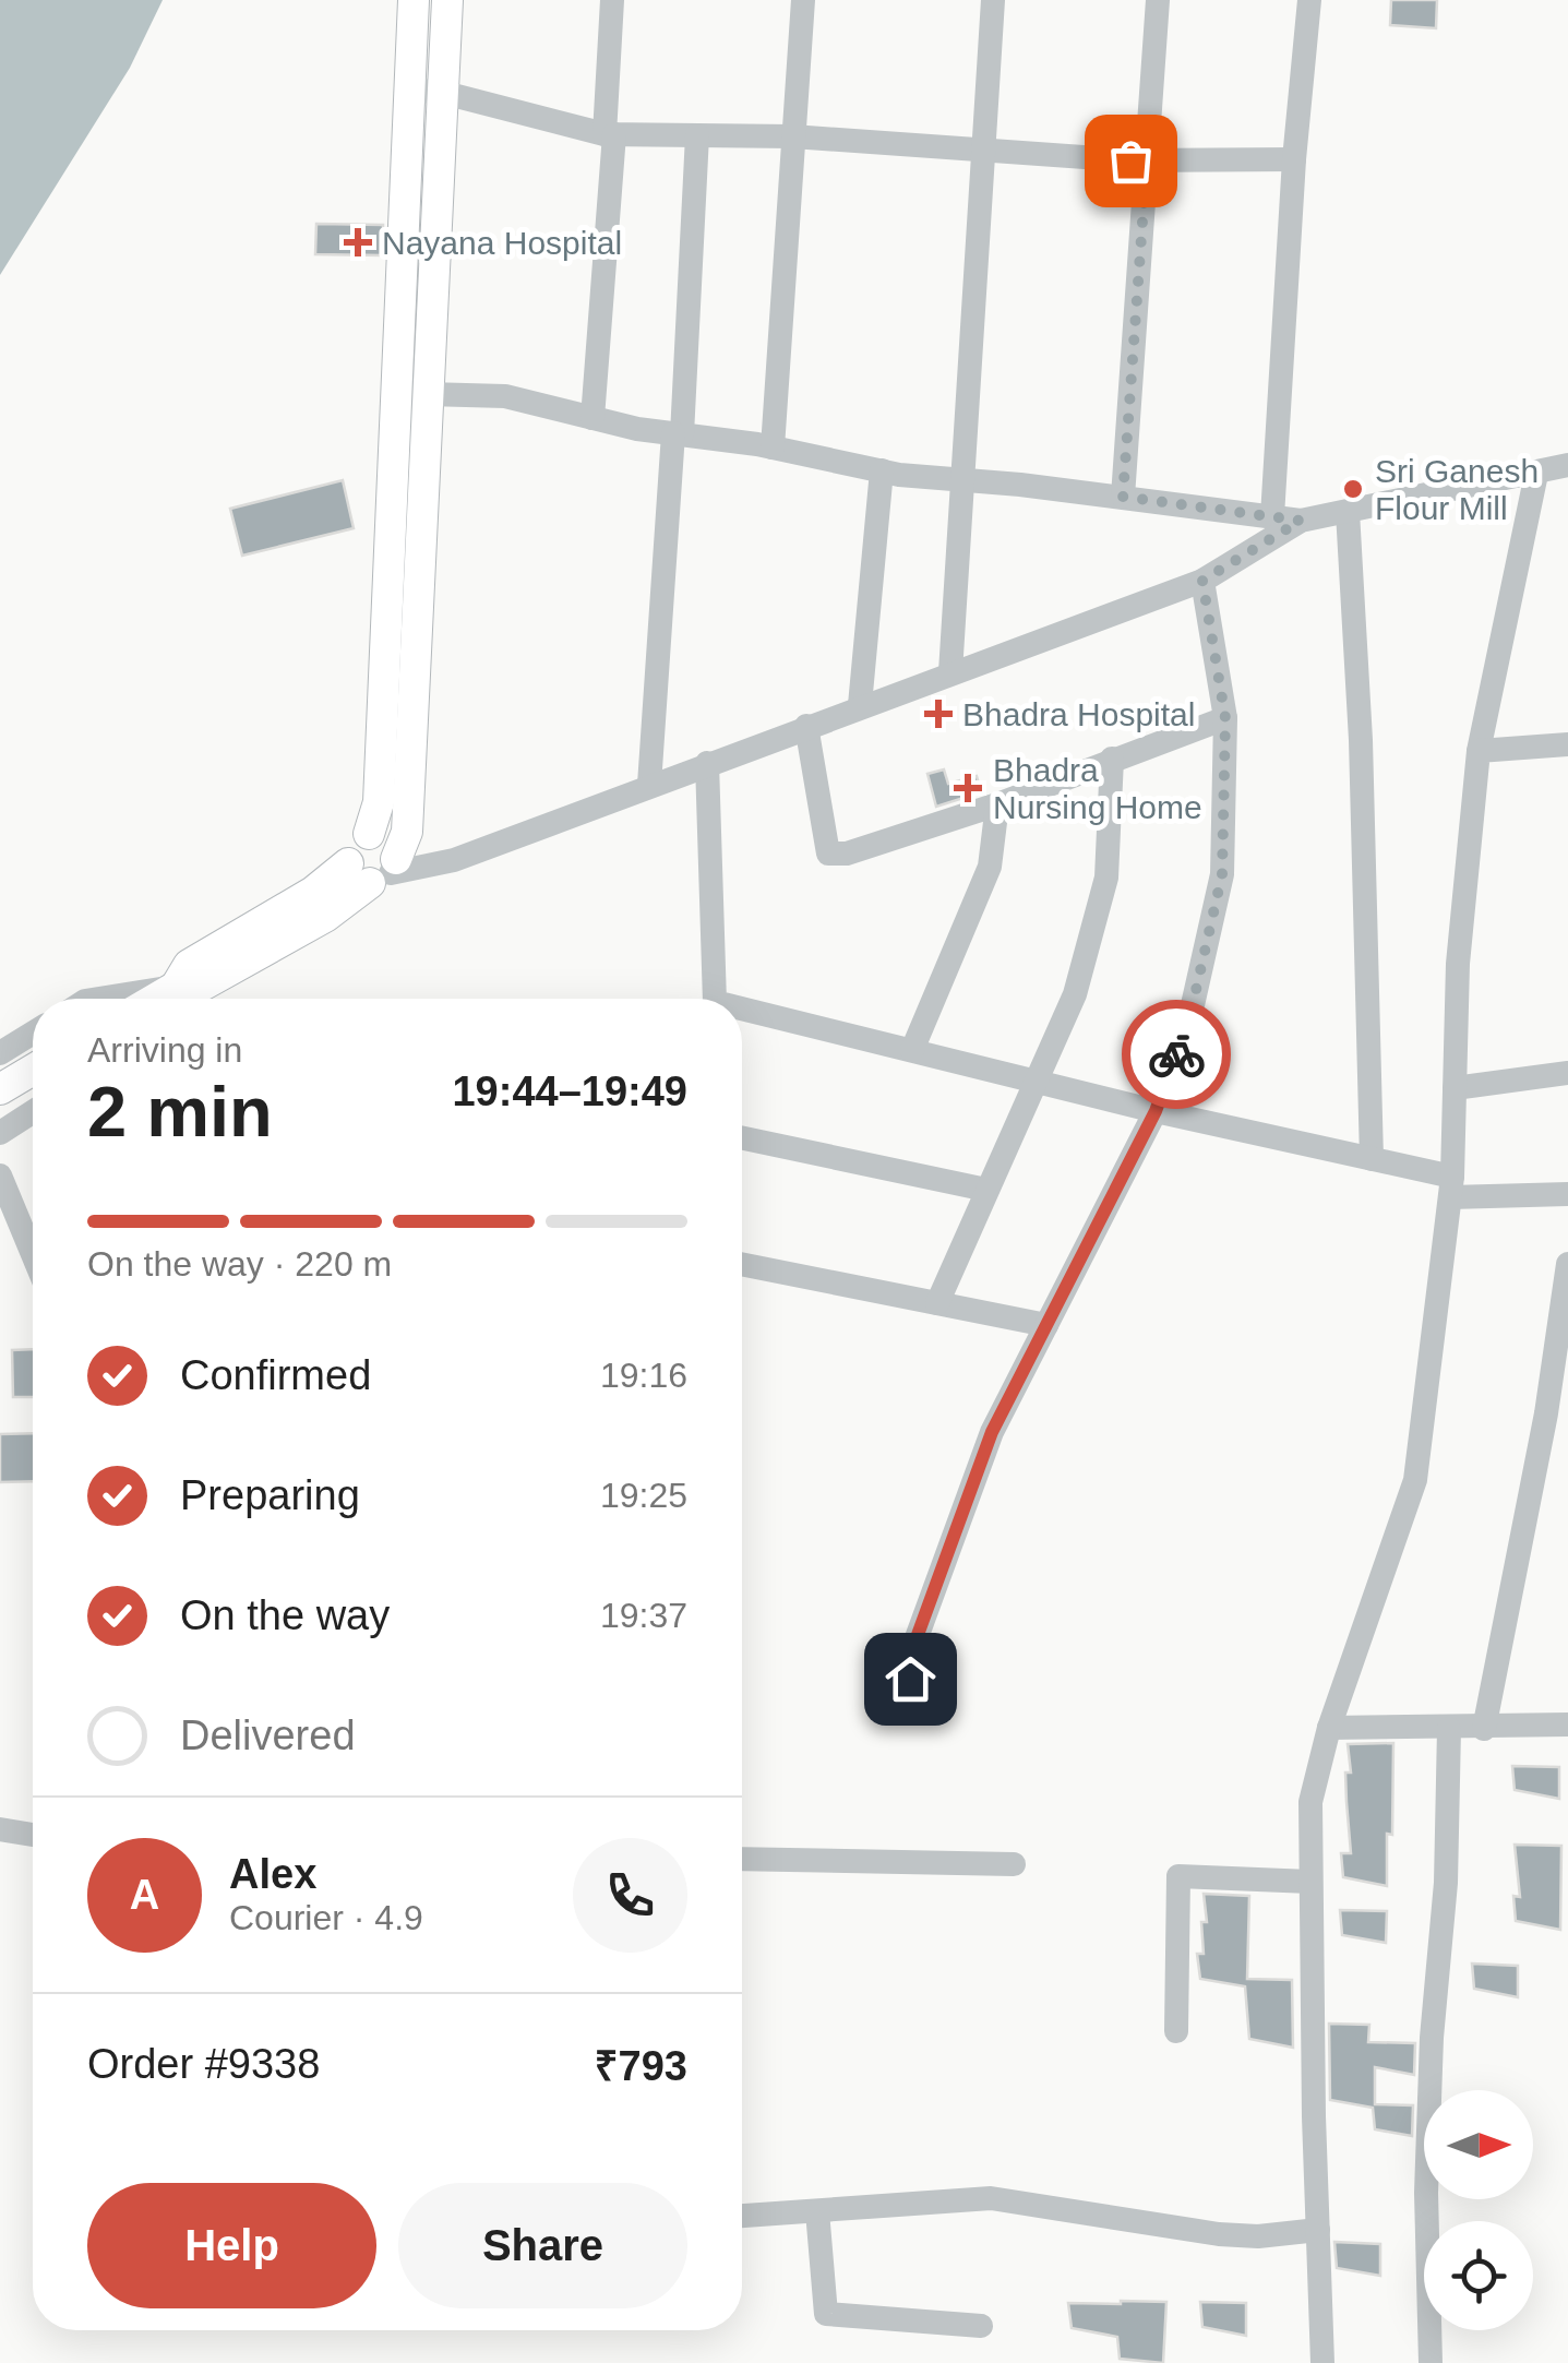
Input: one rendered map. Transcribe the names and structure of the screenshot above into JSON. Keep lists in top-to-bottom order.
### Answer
{
  "places": {
    "health": ["Nayana Hospital", "Bhadra Hospital", "Bhadra Nursing Home"],
    "other": ["Sri Ganesh Flour Mill"]
  },
  "north": "right",
  "page": {
    "heading": ["2 min", "Arriving in", "19:44–19:49"],
    "panel": [
      "Alex",
      "Courier · 4.9",
      "Order #9338",
      "₹793"
    ],
    "bar": "On the way · 220 m",
    "list": [
      ["Confirmed", "19:16"],
      ["Preparing", "19:25"],
      ["On the way", "19:37"],
      "Delivered"
    ],
    "round": "A",
    "buttons": ["Help", "Share"]
  }
}
